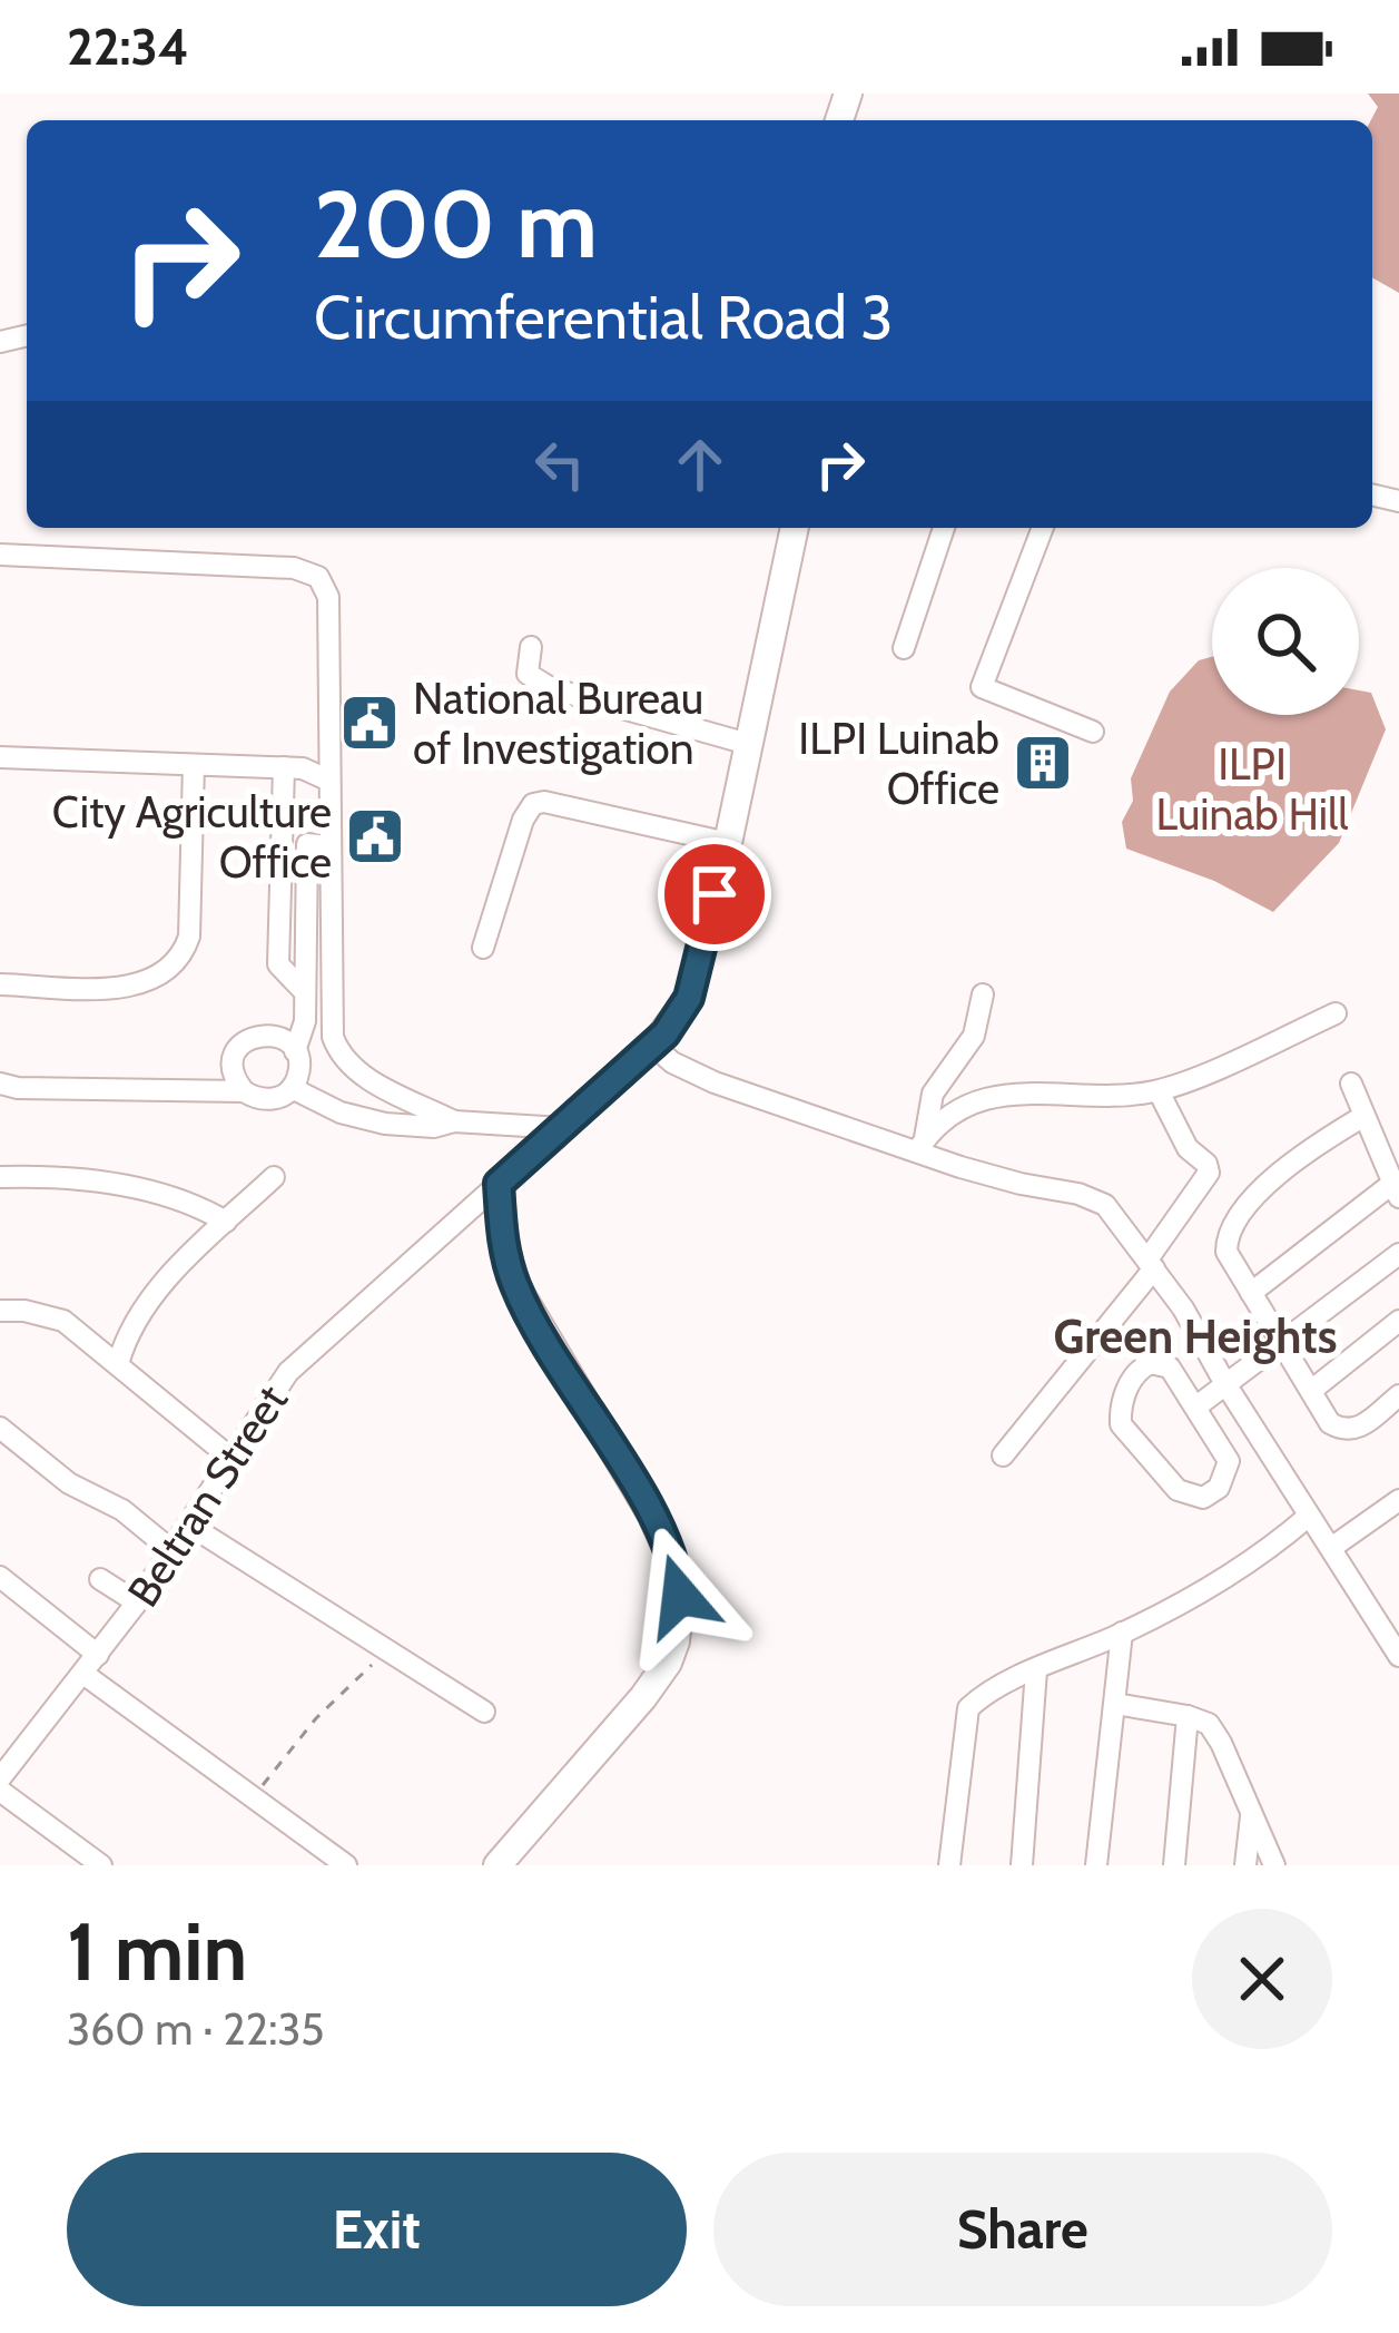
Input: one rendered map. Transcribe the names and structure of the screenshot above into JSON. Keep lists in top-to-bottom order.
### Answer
{
  "streets": {
    "street": ["Beltran Street"]
  },
  "districts": ["Green Heights"],
  "parks": ["ILPI Luinab Hill"],
  "places": {
    "public building": ["National Bureau of Investigation", "City Agriculture Office"],
    "building": ["ILPI Luinab Office"]
  },
  "page": {
    "status": "22:34",
    "turn": ["200 m", "Circumferential Road 3"],
    "heading": ["1 min", "360 m · 22:35"],
    "buttons": ["Exit", "Share"]
  }
}
